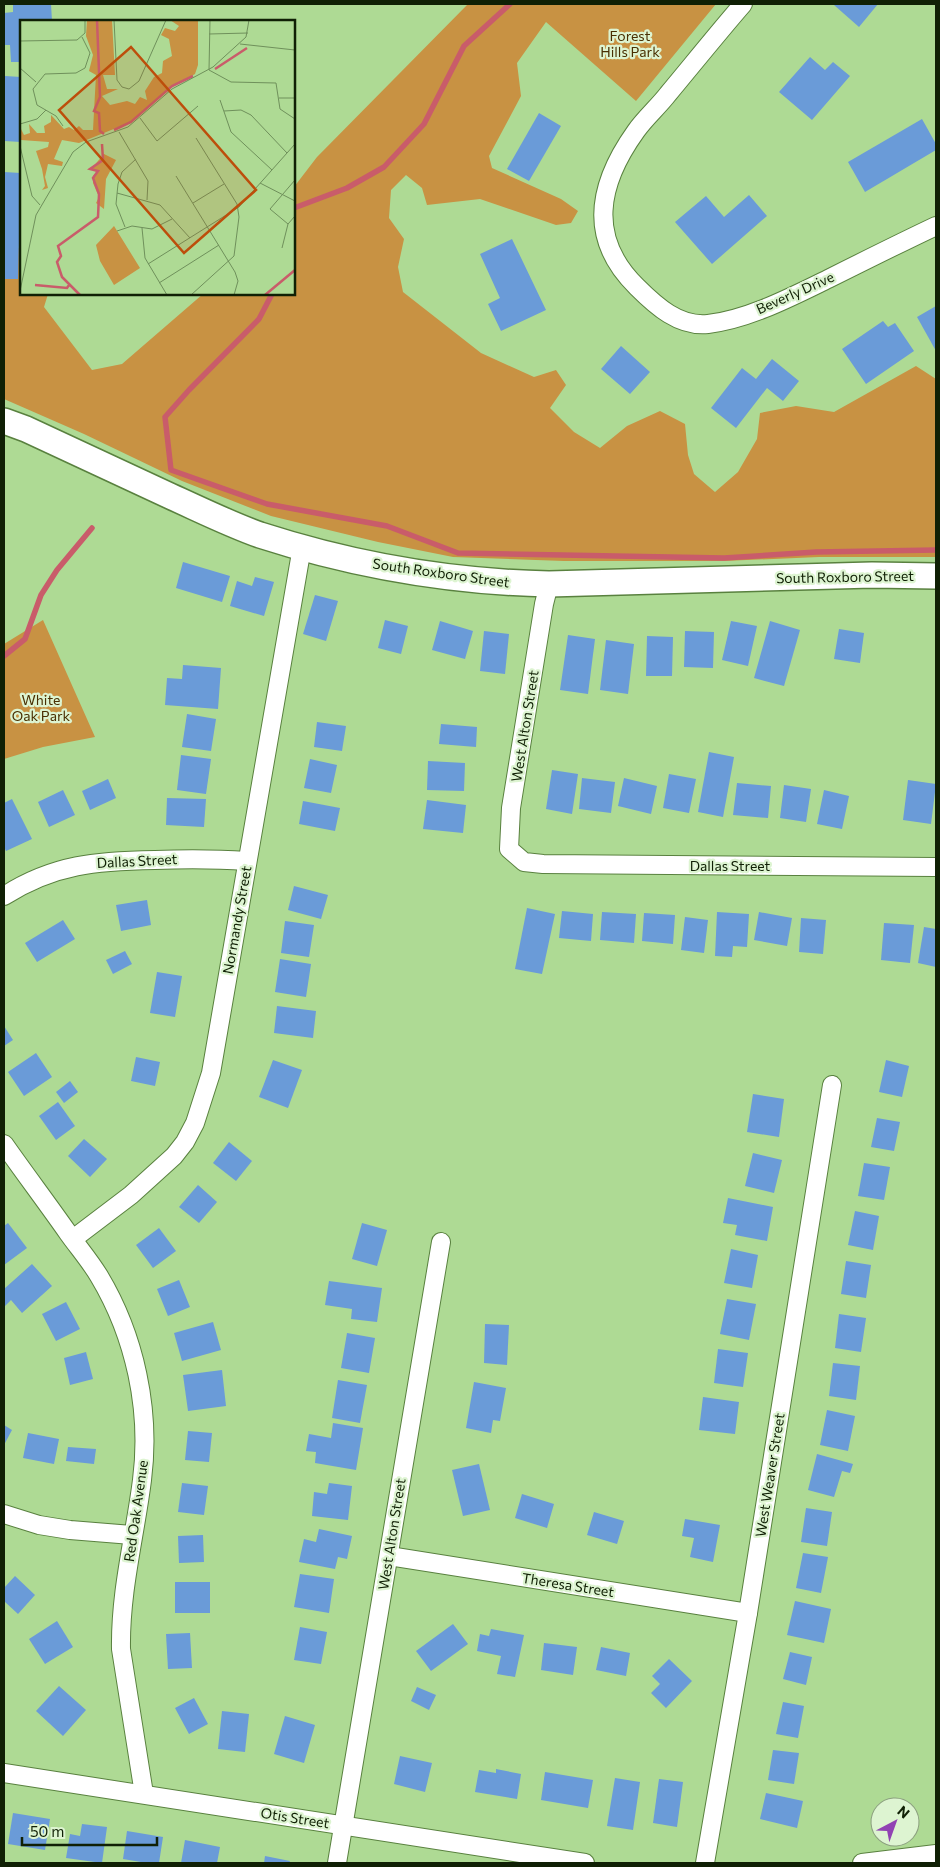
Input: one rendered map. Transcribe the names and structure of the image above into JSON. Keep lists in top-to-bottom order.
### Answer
{
  "streets": {
    "street": [
      "Beverly Drive",
      "South Roxboro Street",
      "West Alton Street",
      "Dallas Street",
      "Normandy Street",
      "West Weaver Street",
      "Red Oak Avenue",
      "Theresa Street",
      "Otis Street"
    ]
  },
  "crossings": [
    ["South Roxboro Street", "West Alton Street"],
    ["South Roxboro Street", "Normandy Street"],
    ["West Alton Street", "Dallas Street"],
    ["West Alton Street", "Theresa Street"],
    ["West Alton Street", "Otis Street"],
    ["Dallas Street", "Normandy Street"],
    ["Normandy Street", "Red Oak Avenue"],
    ["West Weaver Street", "Theresa Street"],
    ["Red Oak Avenue", "Otis Street"]
  ],
  "parks": ["Forest Hills Park", "White Oak Park"],
  "scale_bar": "50 m",
  "north": "top right"
}
